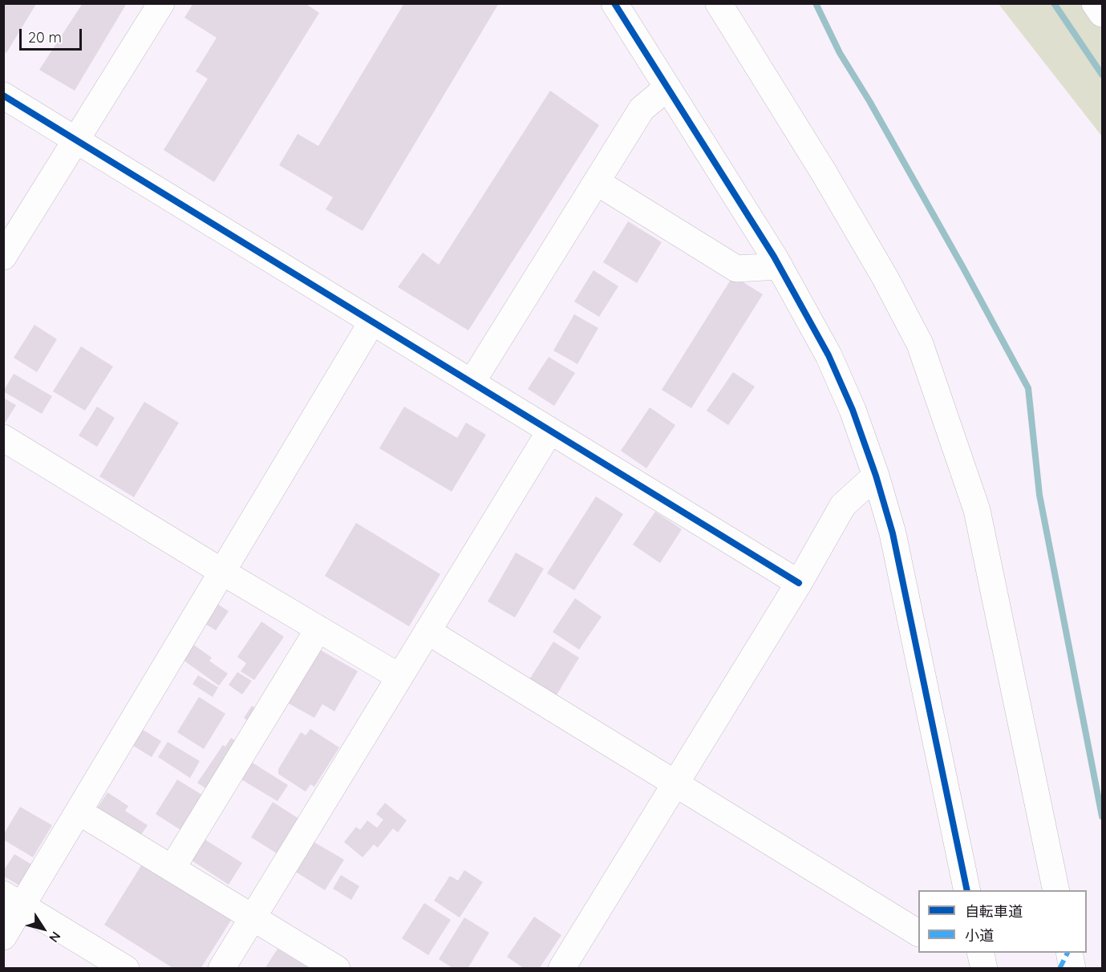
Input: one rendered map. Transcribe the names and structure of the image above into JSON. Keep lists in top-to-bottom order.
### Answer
{
  "legend": ["自転車道", "小道"],
  "scale_bar": "20 m",
  "north": "bottom right"
}
